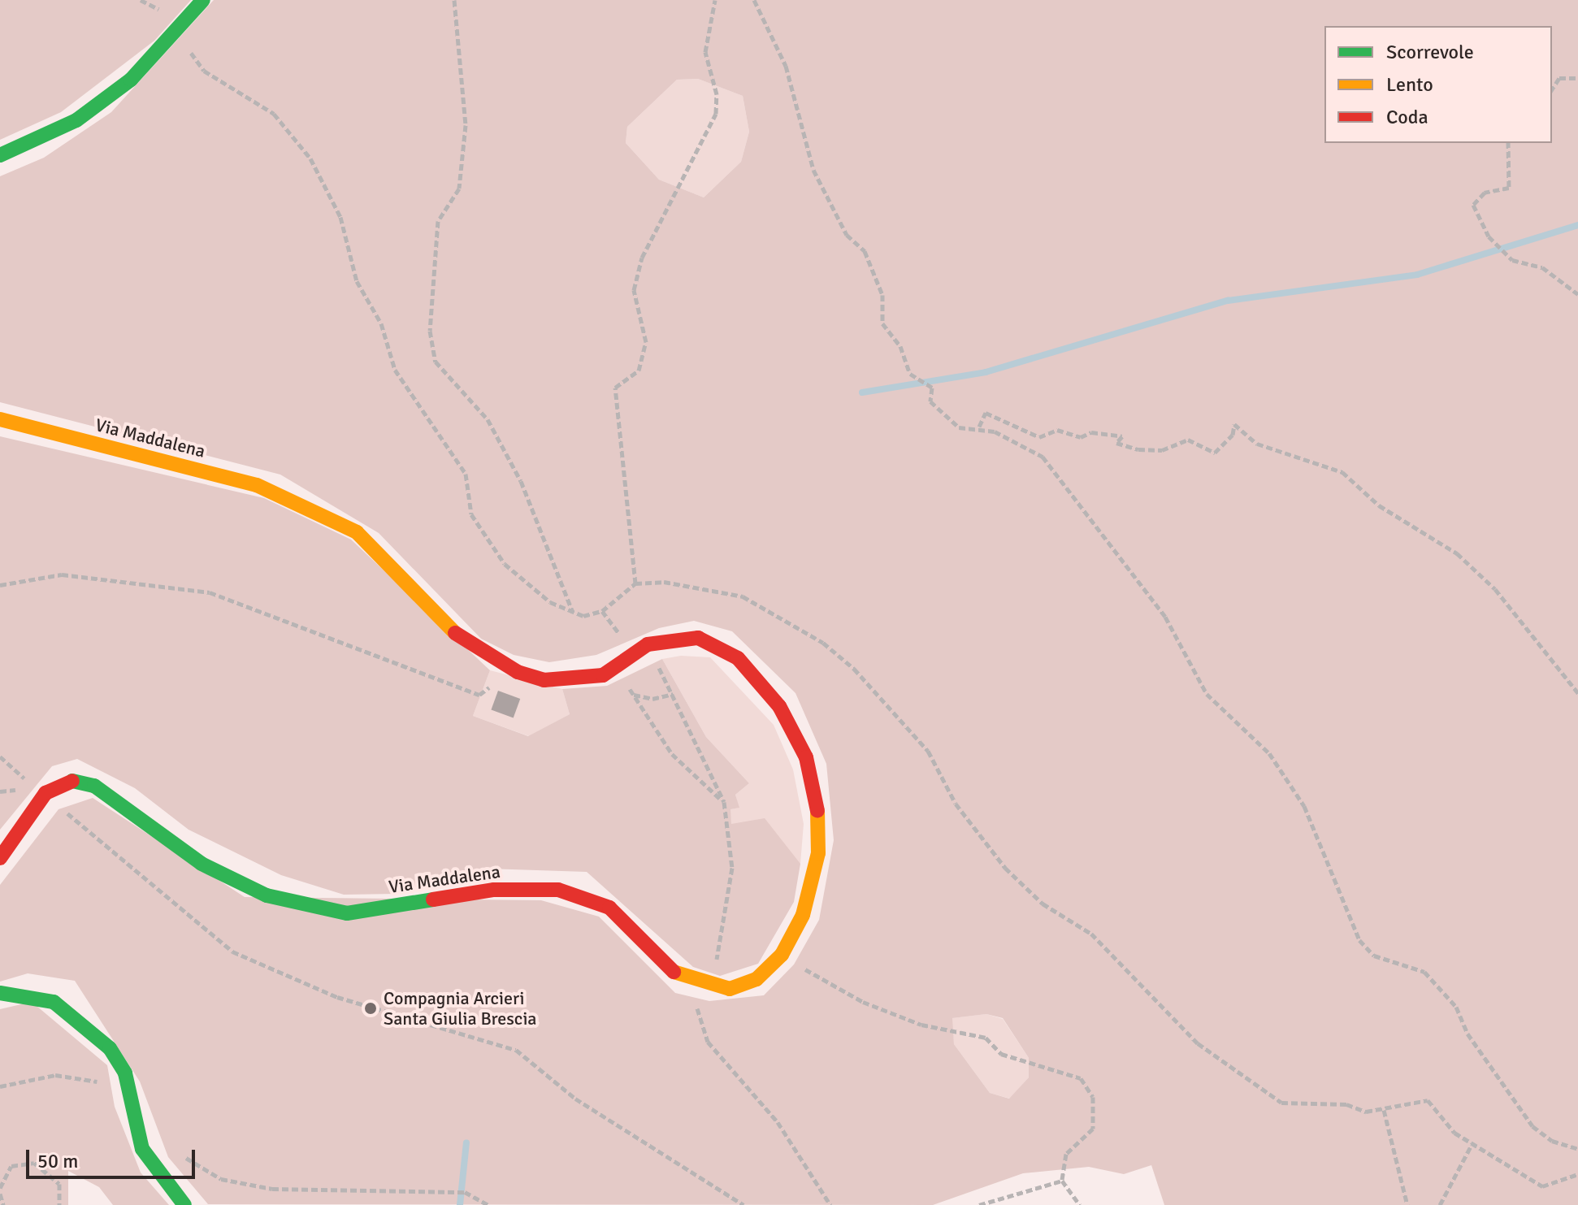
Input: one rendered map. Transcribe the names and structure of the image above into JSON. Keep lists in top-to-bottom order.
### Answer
{
  "streets": {
    "street": ["Via Maddalena"]
  },
  "places": ["Compagnia Arcieri Santa Giulia Brescia"],
  "legend": ["Scorrevole", "Lento", "Coda"],
  "scale_bar": "50 m"
}
